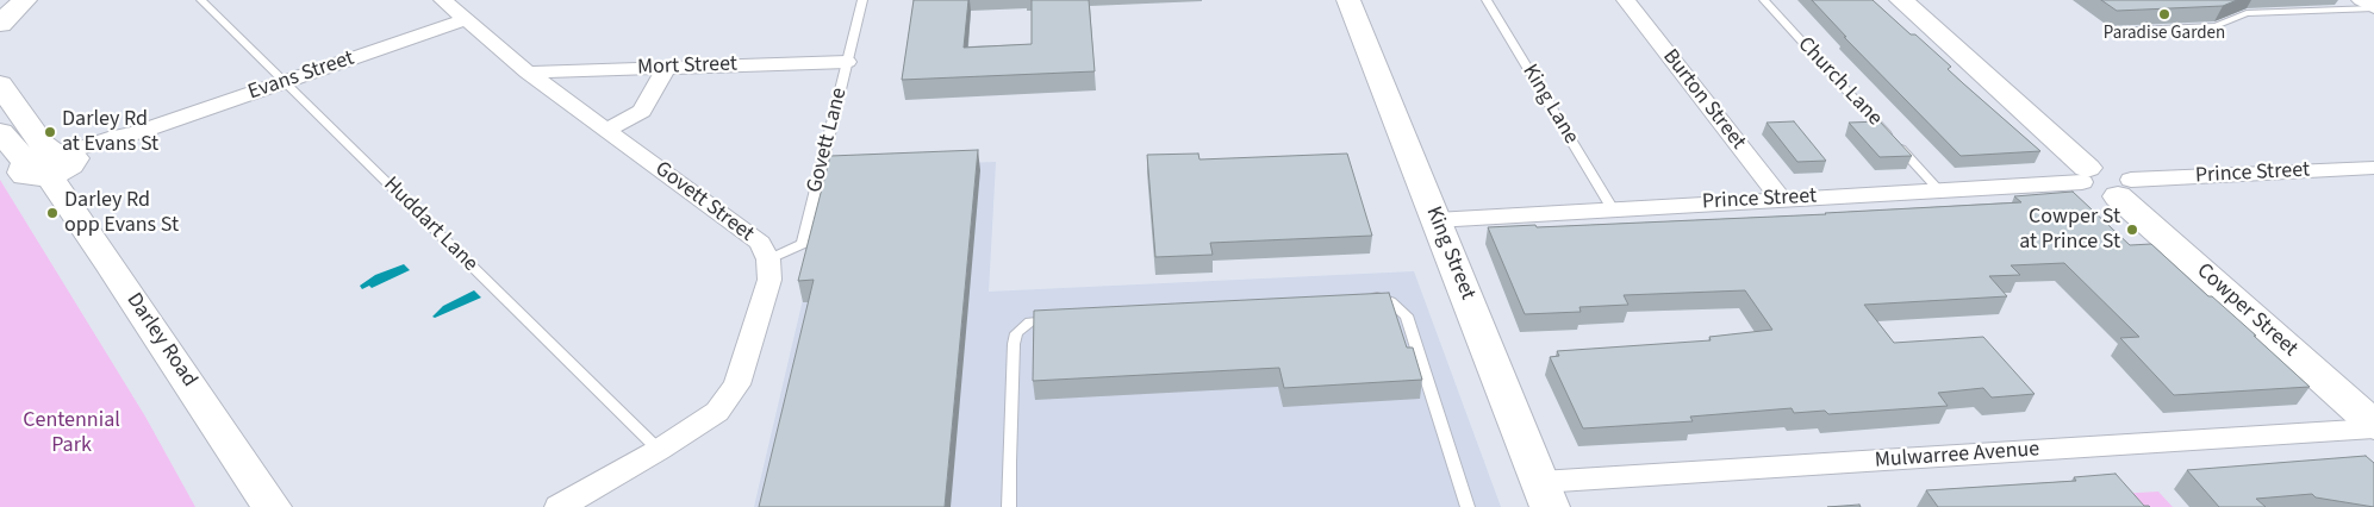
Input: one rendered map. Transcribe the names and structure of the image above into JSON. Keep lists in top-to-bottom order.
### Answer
{
  "streets": {
    "main road": ["King Street", "Cowper Street", "Darley Road"],
    "street": [
      "Mort Street",
      "Evans Street",
      "Burton Street",
      "Prince Street",
      "Govett Street",
      "Mulwarree Avenue"
    ],
    "lane": [
      "Church Lane",
      "King Lane",
      "Govett Lane",
      "Huddart Lane"
    ]
  },
  "crossings": [
    ["Mort Street", "Govett Lane"],
    ["Mort Street", "Govett Street"],
    ["Evans Street", "Govett Street"],
    ["Evans Street", "Huddart Lane"],
    ["Evans Street", "Darley Road"],
    ["Church Lane", "Prince Street"],
    ["Burton Street", "Prince Street"],
    ["King Lane", "Prince Street"],
    ["Govett Lane", "Govett Street"],
    ["Prince Street", "King Street"],
    ["Prince Street", "Cowper Street"],
    ["Govett Street", "Huddart Lane"],
    ["King Street", "Mulwarree Avenue"],
    ["Cowper Street", "Mulwarree Avenue"]
  ],
  "parks": ["Centennial Park"],
  "places": [
    "Paradise Garden",
    "Darley Rd at Evans St",
    "Darley Rd opp Evans St",
    "Cowper St at Prince St"
  ]
}
